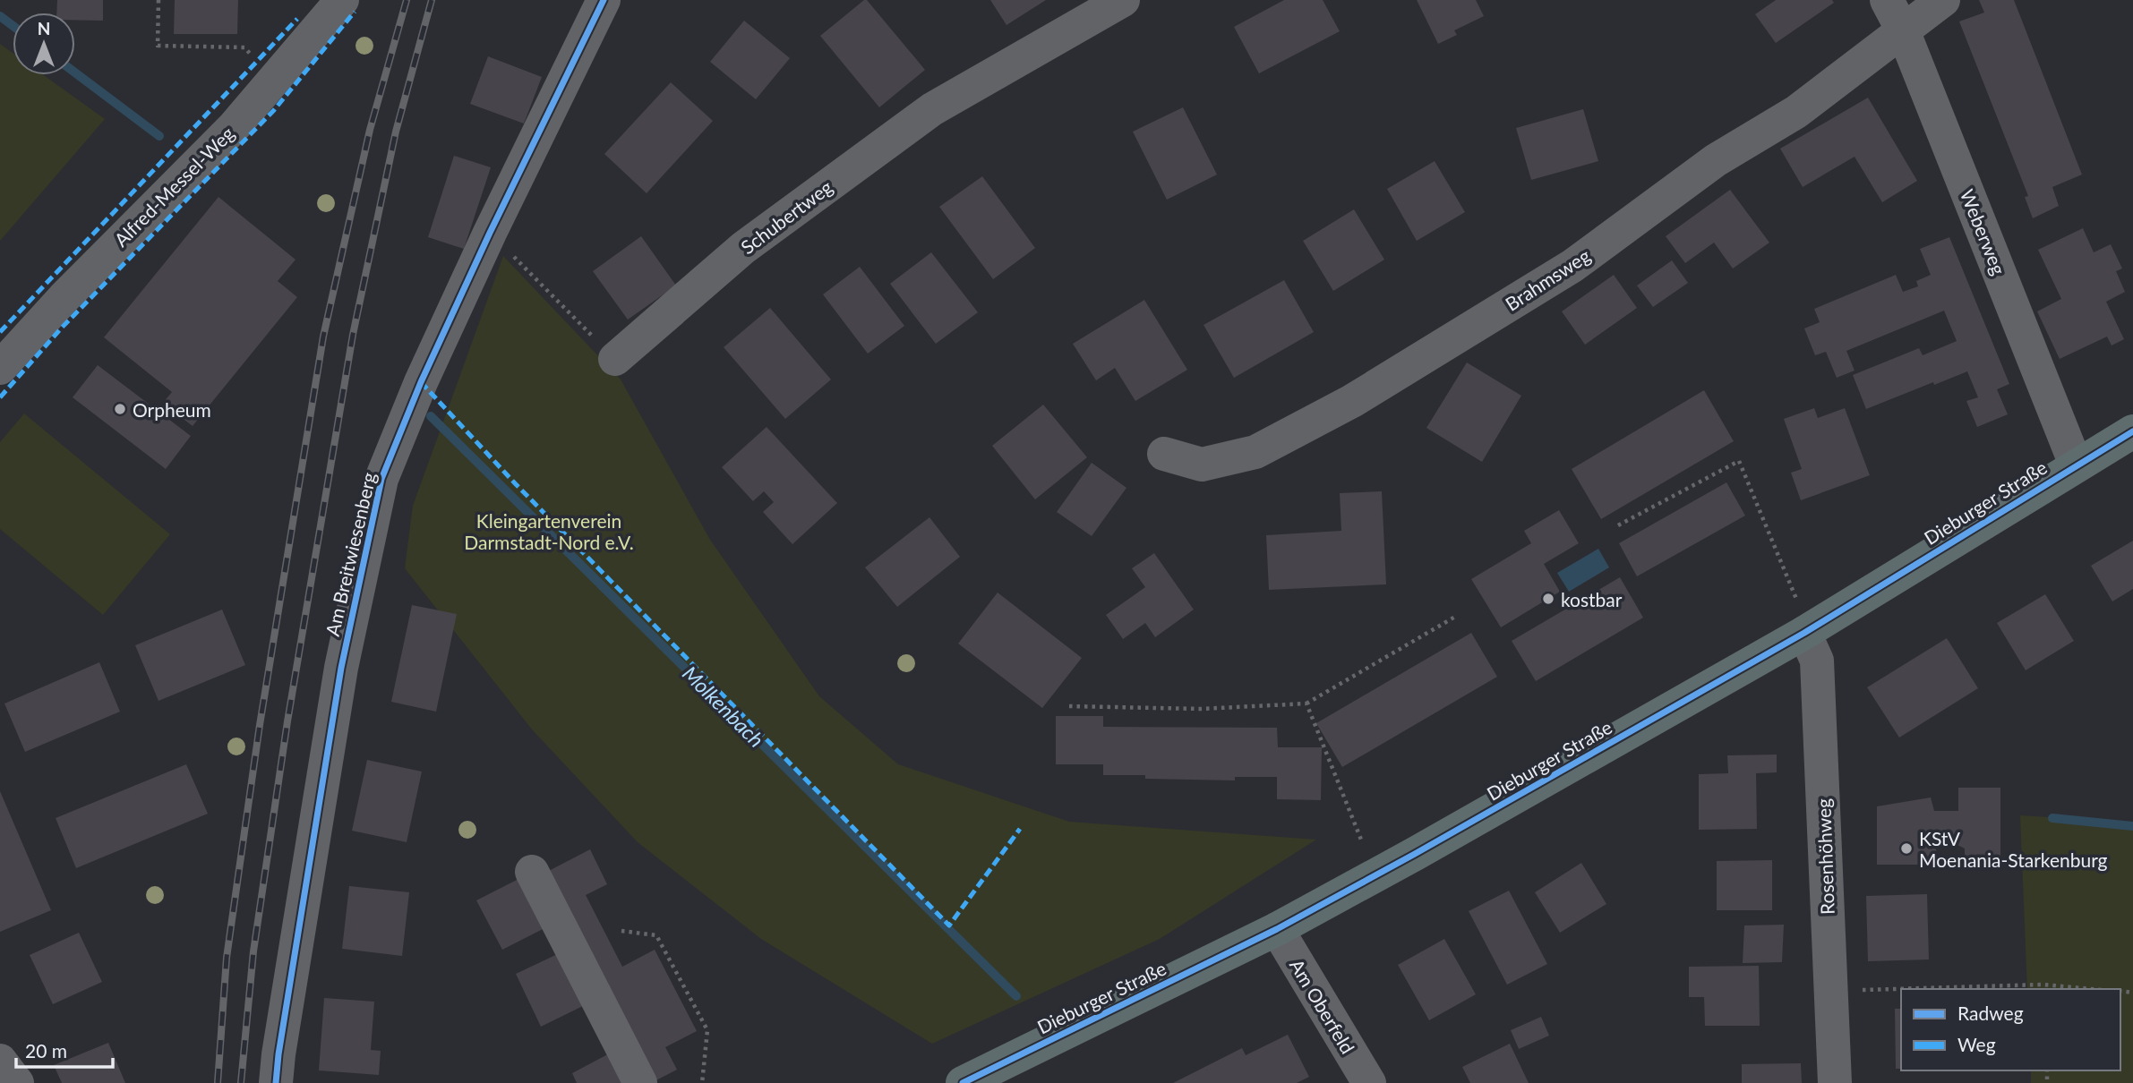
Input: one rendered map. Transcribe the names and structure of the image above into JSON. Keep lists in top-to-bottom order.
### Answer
{
  "streets": {
    "main road": ["Dieburger Straße"],
    "street": [
      "Alfred-Messel-Weg",
      "Schubertweg",
      "Weberweg",
      "Brahmsweg",
      "Am Breitwiesenberg",
      "Rosenhöhweg",
      "Am Oberfeld"
    ]
  },
  "crossings": [
    ["Weberweg", "Brahmsweg"],
    ["Weberweg", "Dieburger Straße"],
    ["Dieburger Straße", "Rosenhöhweg"],
    ["Dieburger Straße", "Am Oberfeld"]
  ],
  "water": ["Molkenbach"],
  "parks": ["Kleingartenverein Darmstadt-Nord e.V."],
  "places": ["Orpheum", "kostbar", "KStV Moenania-Starkenburg"],
  "legend": ["Radweg", "Weg"],
  "scale_bar": "20 m",
  "north": "top"
}
